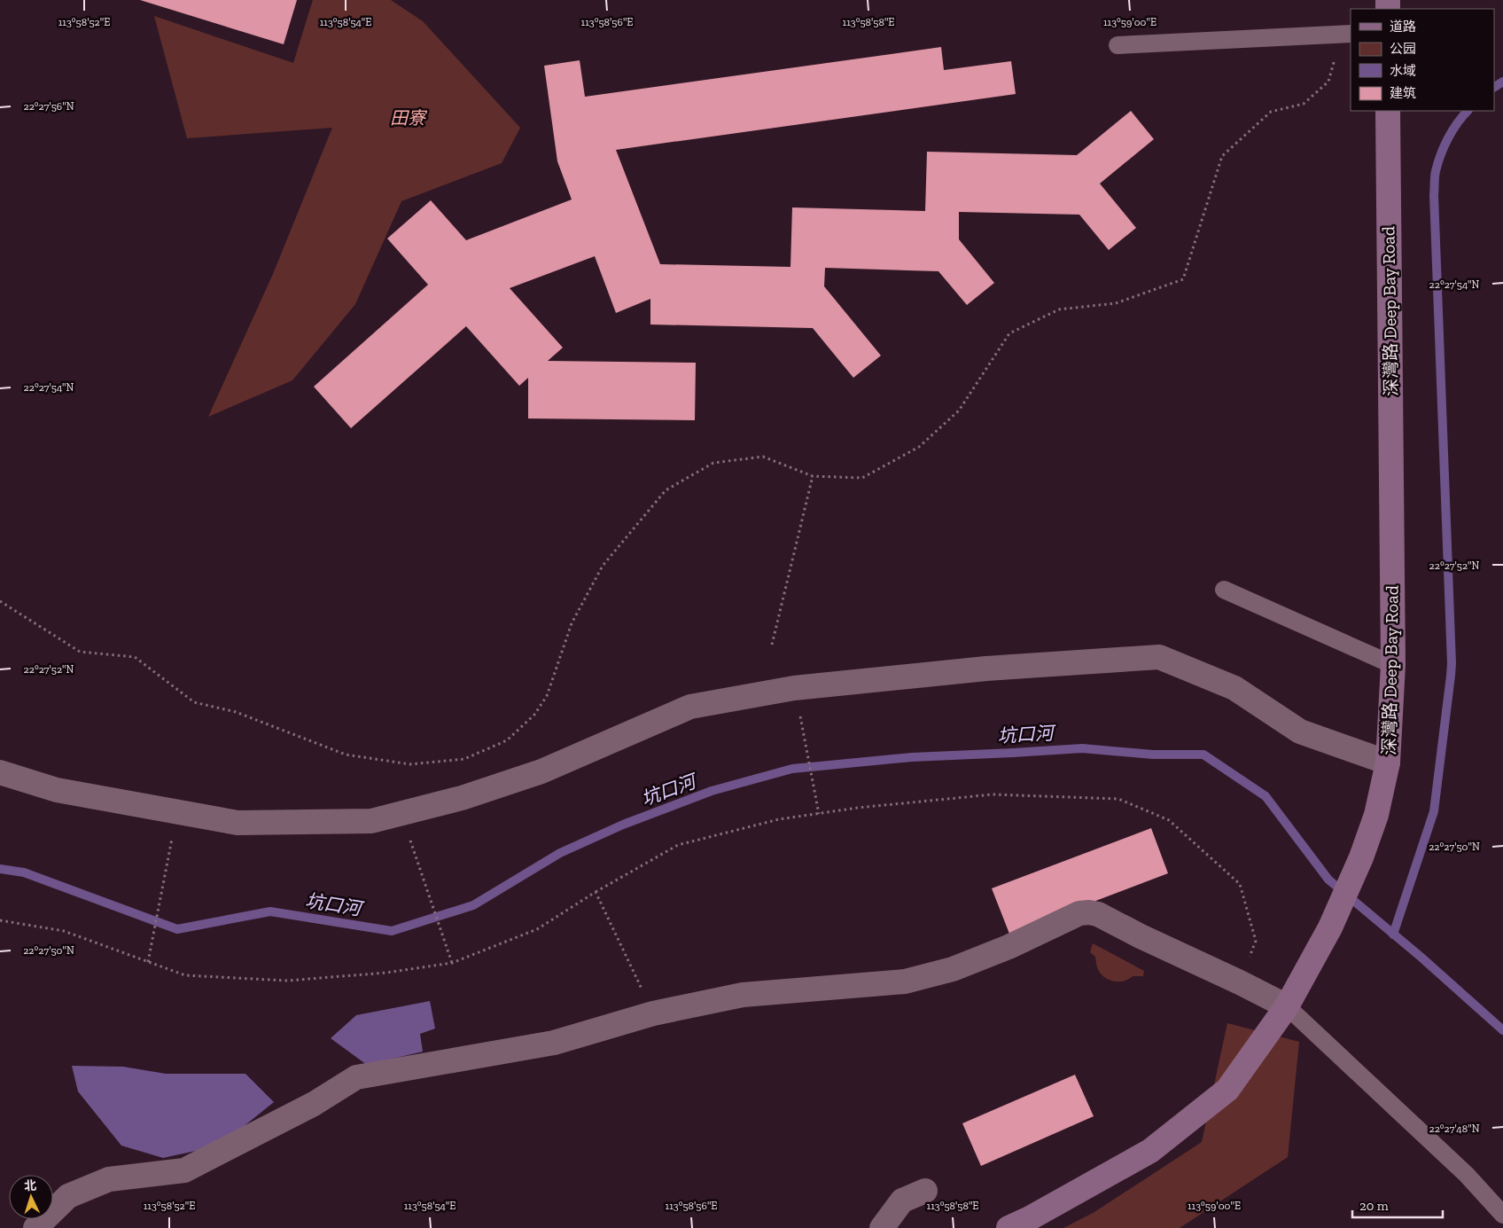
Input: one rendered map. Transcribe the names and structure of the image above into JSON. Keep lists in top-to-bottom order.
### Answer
{
  "streets": {
    "street": ["深灣路 Deep Bay Road"]
  },
  "water": ["坑口河"],
  "parks": ["田寮"],
  "legend": [
    "道路",
    "公园",
    "水域",
    "建筑"
  ],
  "scale_bar": "20 m",
  "north": "top",
  "coordinates": [
    "113°58'52\"E",
    "113°58'54\"E",
    "113°58'56\"E",
    "113°58'58\"E",
    "113°59'00\"E",
    "22°27'56\"N",
    "22°27'54\"N",
    "22°27'52\"N",
    "22°27'50\"N",
    "22°27'48\"N"
  ]
}
